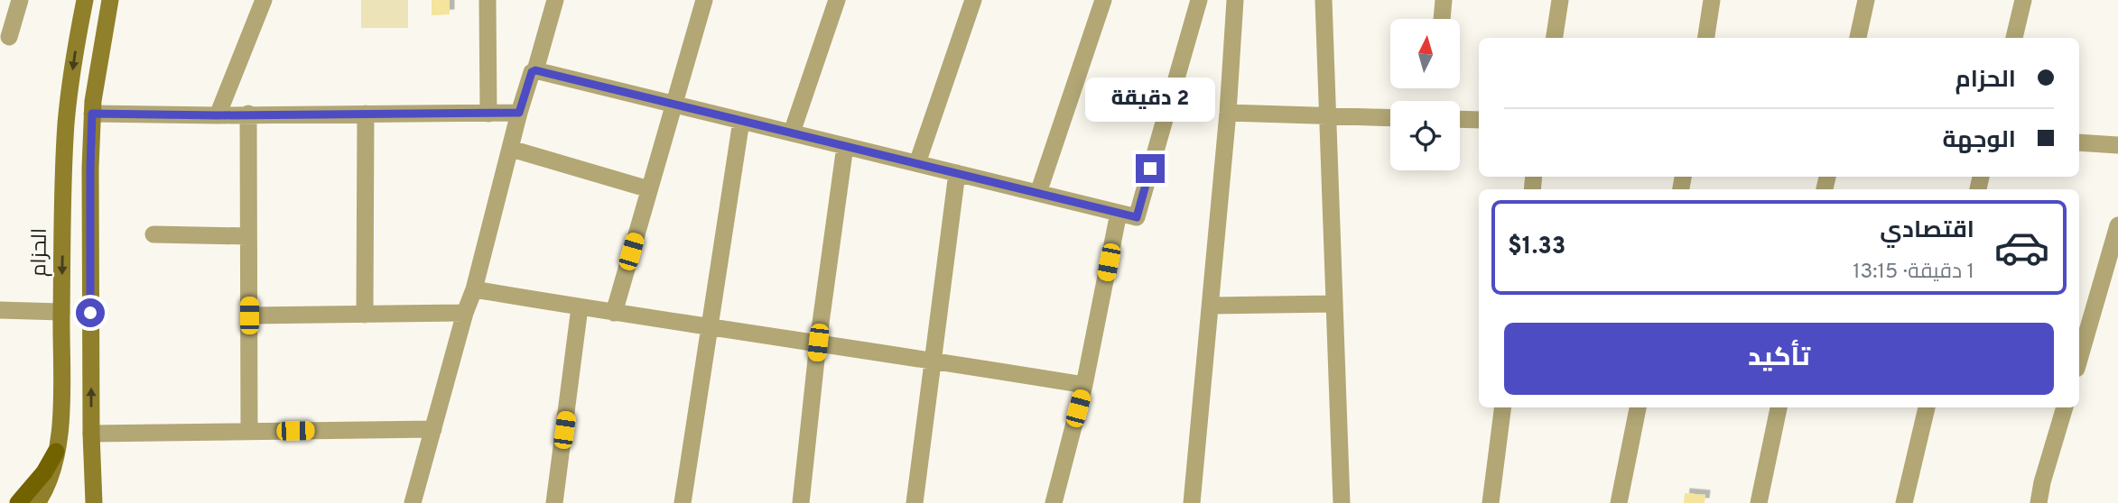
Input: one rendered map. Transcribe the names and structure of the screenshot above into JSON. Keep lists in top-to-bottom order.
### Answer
{
  "streets": {
    "main road": ["الحزام"]
  },
  "north": "top",
  "page": {
    "banner": ["الحزام", "الوجهة"],
    "bubble": "2 دقيقة",
    "list": [
      {
        "name": "اقتصادي",
        "note": "1 دقيقة · 13:15",
        "value": "$1.33"
      }
    ],
    "buttons": "تأكيد"
  }
}
